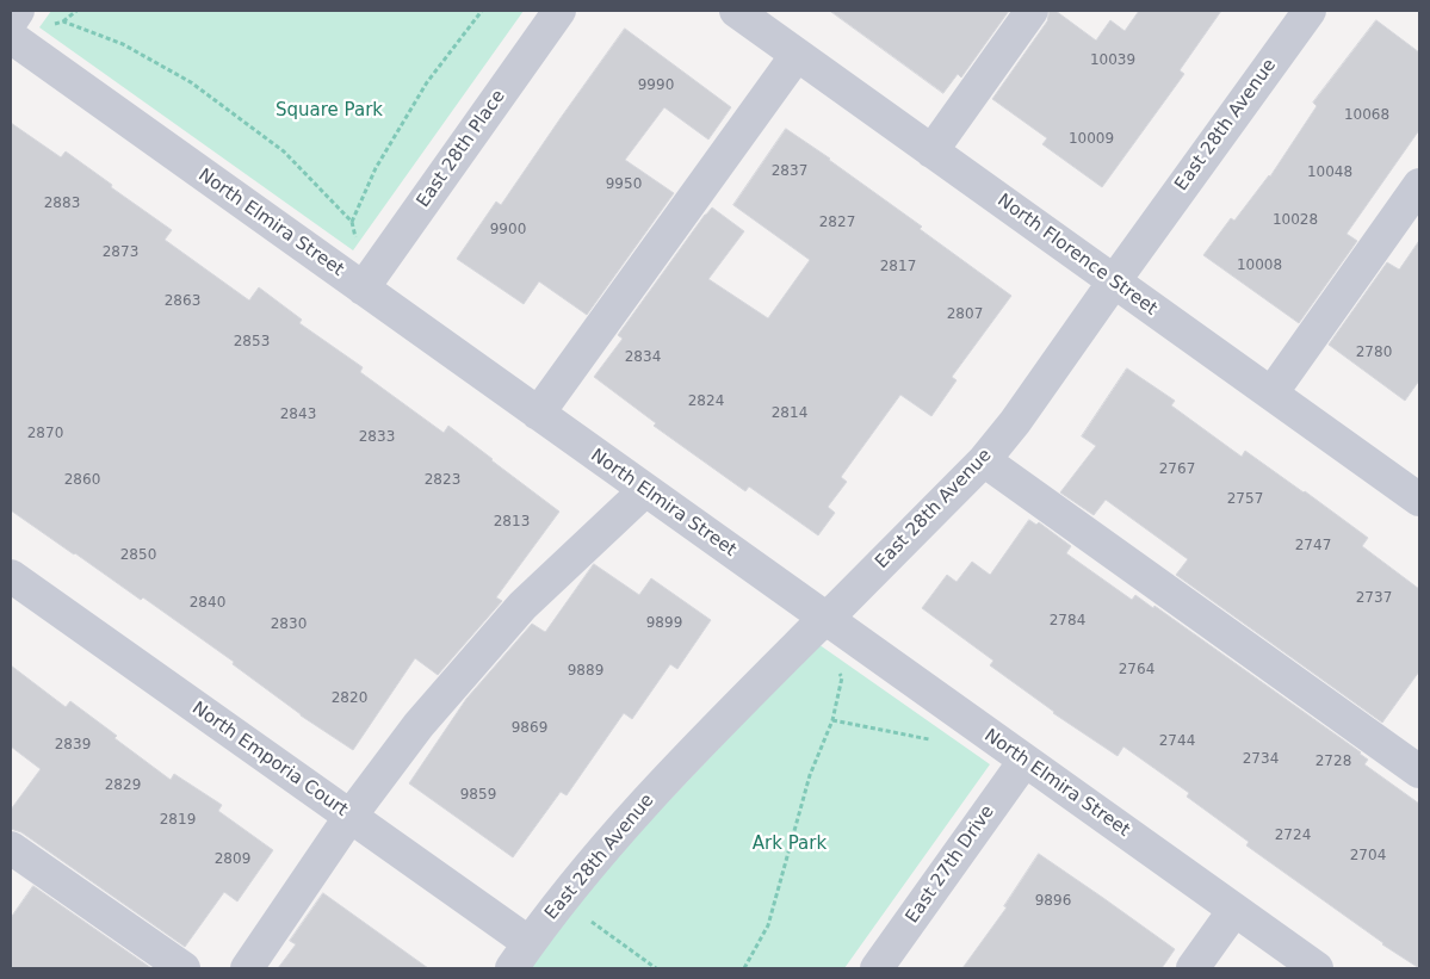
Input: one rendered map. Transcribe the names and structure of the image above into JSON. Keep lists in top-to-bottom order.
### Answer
{
  "streets": {
    "street": [
      "East 28th Avenue",
      "East 28th Place",
      "North Elmira Street",
      "North Florence Street",
      "North Emporia Court",
      "East 27th Drive"
    ]
  },
  "crossings": [
    ["East 28th Avenue", "North Elmira Street"],
    ["East 28th Avenue", "North Florence Street"],
    ["East 28th Avenue", "North Emporia Court"],
    ["East 28th Place", "North Elmira Street"],
    ["North Elmira Street", "East 27th Drive"]
  ],
  "parks": ["Square Park", "Ark Park"],
  "house_numbers": [
    "10039",
    "9990",
    "10068",
    "10009",
    "2837",
    "10048",
    "9950",
    "2883",
    "10028",
    "2827",
    "9900",
    "2873",
    "10008",
    "2817",
    "2863",
    "2807",
    "2853",
    "2780",
    "2834",
    "2824",
    "2814",
    "2843",
    "2870",
    "2833",
    "2767",
    "2860",
    "2823",
    "2757",
    "2813",
    "2747",
    "2850",
    "2737",
    "2840",
    "2784",
    "9899",
    "2830",
    "2764",
    "9889",
    "2820",
    "9869",
    "2744",
    "2839",
    "2734",
    "2728",
    "2829",
    "9859",
    "2819",
    "2724",
    "2704",
    "2809",
    "9896"
  ]
}
